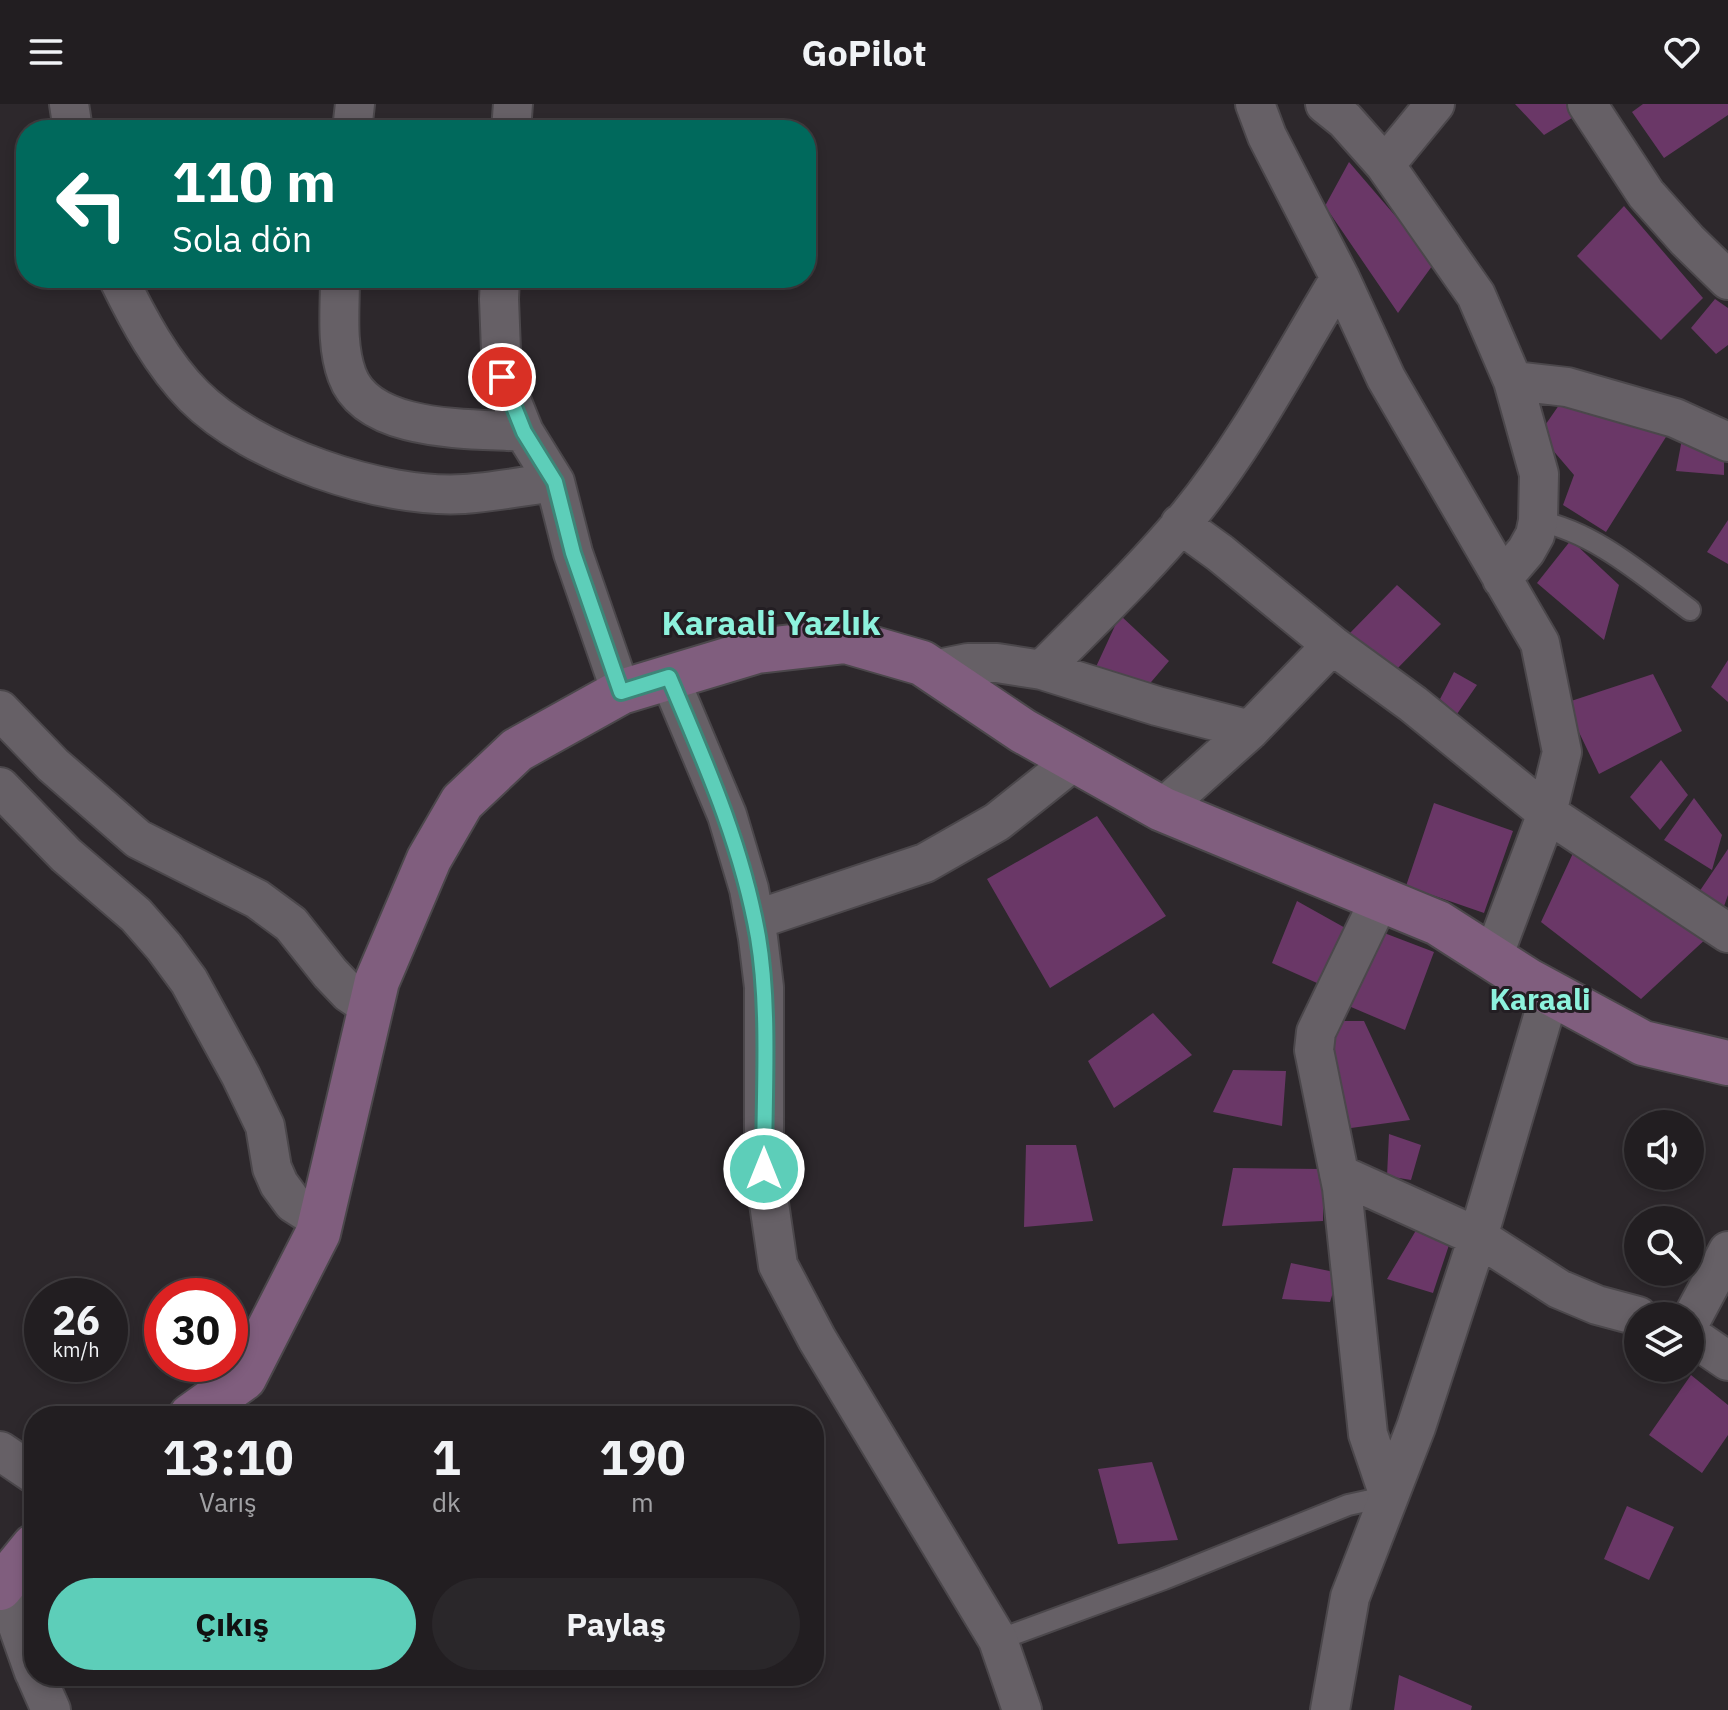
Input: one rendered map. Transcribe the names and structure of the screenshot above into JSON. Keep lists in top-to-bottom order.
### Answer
{
  "districts": ["Karaali Yazlık", "Karaali"],
  "page": {
    "header": "GoPilot",
    "turn": ["110 m", "Sola dön"],
    "speed": "26 km/h",
    "limit": "30",
    "eta": [
      "13:10",
      "Varış",
      "1",
      "dk",
      "190",
      "m"
    ],
    "buttons": ["Çıkış", "Paylaş"]
  }
}
